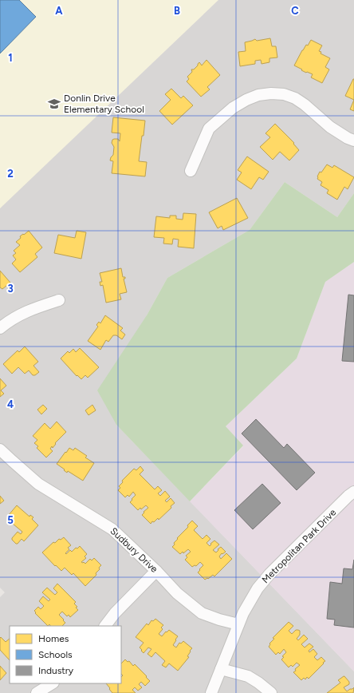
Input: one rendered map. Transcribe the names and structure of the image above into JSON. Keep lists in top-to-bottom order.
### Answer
{
  "streets": {
    "street": ["Metropolitan Park Drive", "Sudbury Drive"]
  },
  "crossings": [
    ["Metropolitan Park Drive", "Sudbury Drive"]
  ],
  "places": {
    "school or university": ["Donlin Drive Elementary School"]
  },
  "legend": ["Homes", "Schools", "Industry"],
  "grid": {
    "columns": ["A", "B", "C"],
    "rows": [
      "1",
      "2",
      "3",
      "4",
      "5"
    ]
  }
}
